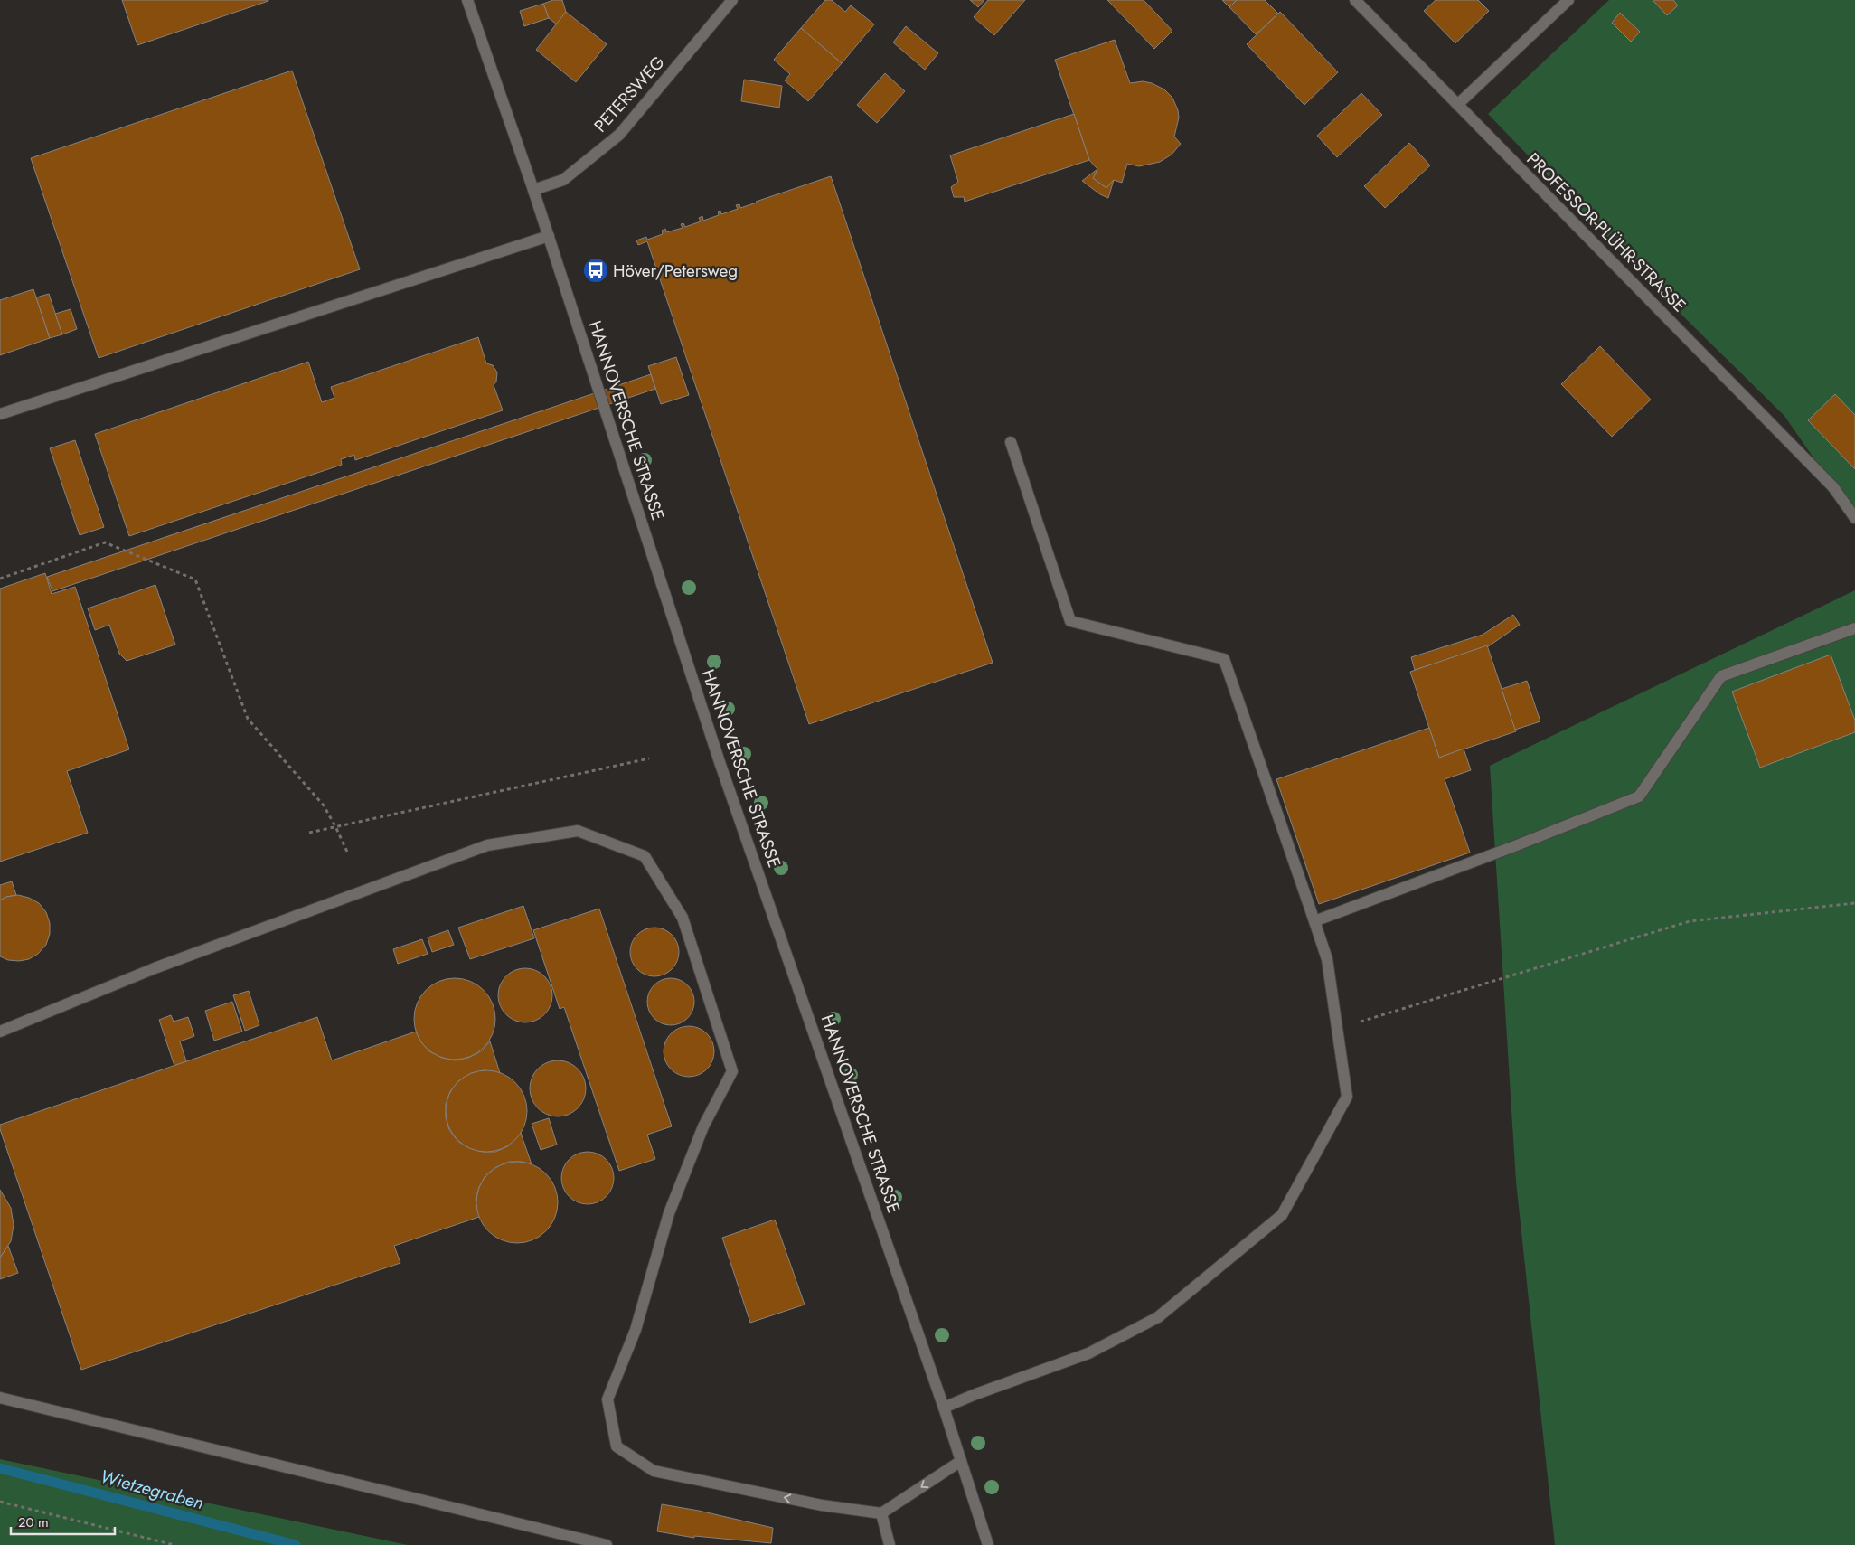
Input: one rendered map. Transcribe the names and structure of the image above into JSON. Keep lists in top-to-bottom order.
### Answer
{
  "streets": {
    "street": ["PETERSWEG", "PROFESSOR-PLÜHR-STRASSE", "HANNOVERSCHE STRASSE"]
  },
  "crossings": [
    ["PETERSWEG", "HANNOVERSCHE STRASSE"]
  ],
  "water": ["Wietzegraben"],
  "places": {
    "bus stop": ["Höver/Petersweg"]
  },
  "scale_bar": "20 m"
}
